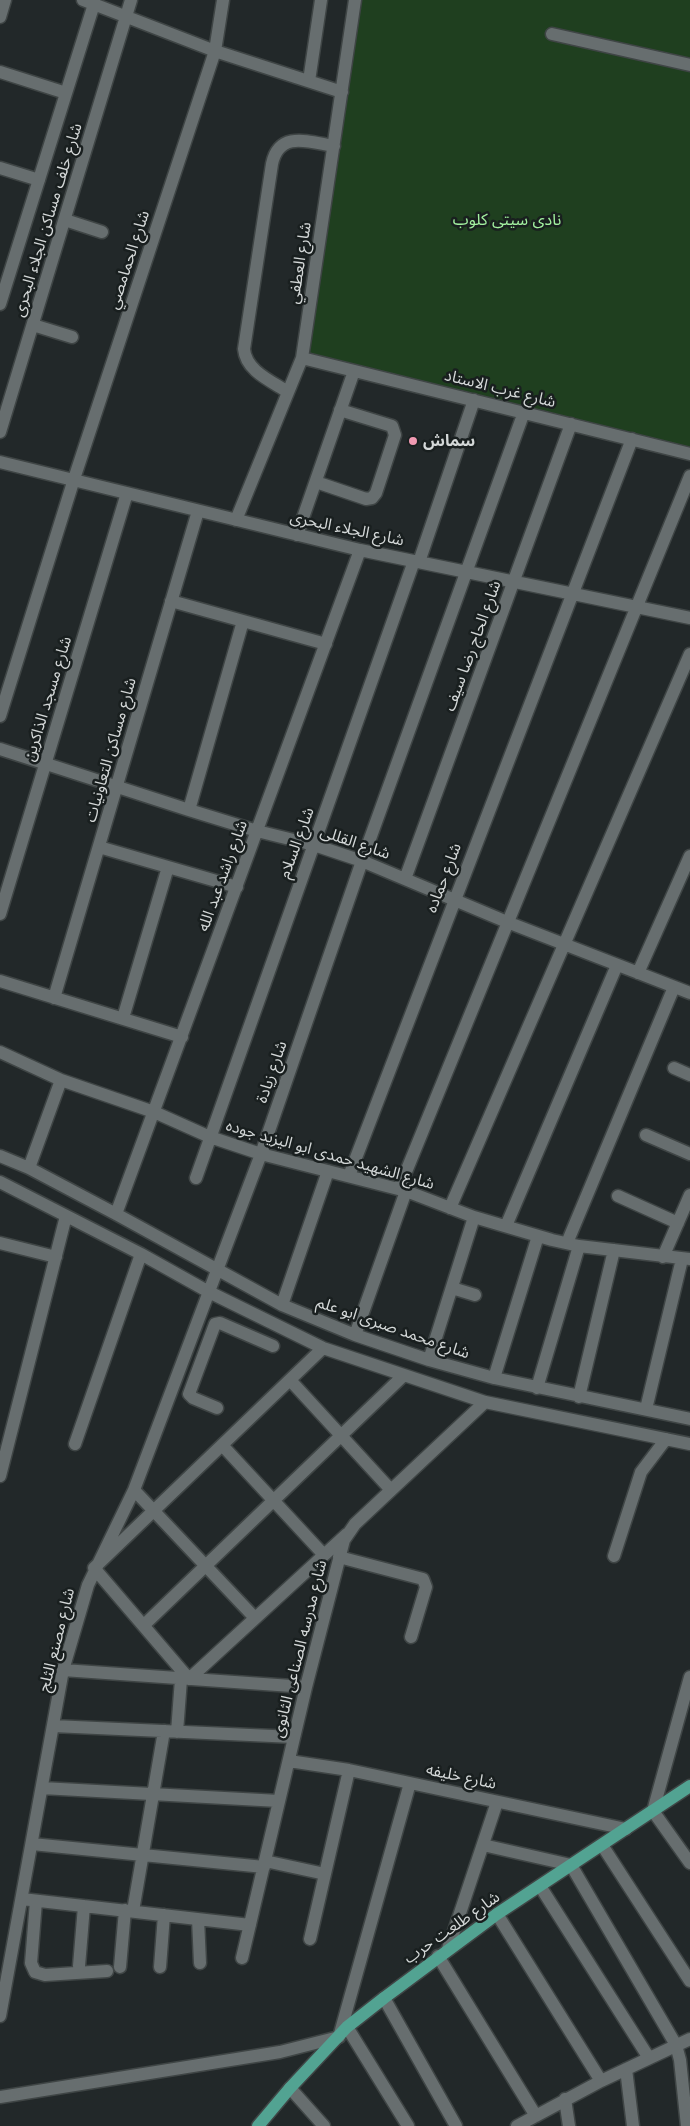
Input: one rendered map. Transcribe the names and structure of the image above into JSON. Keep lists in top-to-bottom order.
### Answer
{
  "streets": {
    "main road": ["شارع طلعت حرب"],
    "street": [
      "شارع خلف مساكن الجلاء البحرى",
      "شارع الحمامصي",
      "شارع العطفي",
      "شارع غرب الاستاد",
      "شارع الجلاء البحرى",
      "شارع الحاج رضا سيف",
      "شارع مسجد الذاكرين",
      "شارع مساكن التعاونيات",
      "شارع السلام",
      "شارع القللى",
      "شارع راشد عبد الله",
      "شارع حماده",
      "شارع زيادة",
      "شارع الشهيد حمدى ابو اليزيد جوده",
      "شارع محمد صبرى ابو علم",
      "شارع مصنع الثلج",
      "شارع مدرسه الصناعى الثانوى",
      "شارع خليفه"
    ]
  },
  "crossings": [
    ["شارع الحمامصي", "شارع الجلاء البحرى"],
    ["شارع العطفي", "شارع غرب الاستاد"],
    ["شارع العطفي", "شارع الجلاء البحرى"],
    ["شارع غرب الاستاد", "شارع الحاج رضا سيف"],
    ["شارع غرب الاستاد", "شارع السلام"],
    ["شارع غرب الاستاد", "شارع حماده"],
    ["شارع غرب الاستاد", "شارع زيادة"],
    ["شارع الجلاء البحرى", "شارع الحاج رضا سيف"],
    ["شارع الجلاء البحرى", "شارع مسجد الذاكرين"],
    ["شارع الجلاء البحرى", "شارع مساكن التعاونيات"],
    ["شارع الجلاء البحرى", "شارع السلام"],
    ["شارع الجلاء البحرى", "شارع راشد عبد الله"],
    ["شارع الجلاء البحرى", "شارع حماده"],
    ["شارع الجلاء البحرى", "شارع زيادة"],
    ["شارع الحاج رضا سيف", "شارع القللى"],
    ["شارع مسجد الذاكرين", "شارع القللى"],
    ["شارع مساكن التعاونيات", "شارع القللى"],
    ["شارع السلام", "شارع القللى"],
    ["شارع السلام", "شارع الشهيد حمدى ابو اليزيد جوده"],
    ["شارع القللى", "شارع راشد عبد الله"],
    ["شارع القللى", "شارع حماده"],
    ["شارع القللى", "شارع زيادة"],
    ["شارع راشد عبد الله", "شارع الشهيد حمدى ابو اليزيد جوده"],
    ["شارع راشد عبد الله", "شارع محمد صبرى ابو علم"],
    ["شارع حماده", "شارع الشهيد حمدى ابو اليزيد جوده"],
    ["شارع زيادة", "شارع الشهيد حمدى ابو اليزيد جوده"],
    ["شارع زيادة", "شارع محمد صبرى ابو علم"],
    ["شارع زيادة", "شارع مصنع الثلج"],
    ["شارع مدرسه الصناعى الثانوى", "شارع خليفه"],
    ["شارع خليفه", "شارع طلعت حرب"]
  ],
  "parks": ["نادى سيتى كلوب"],
  "places": ["سماش"]
}
